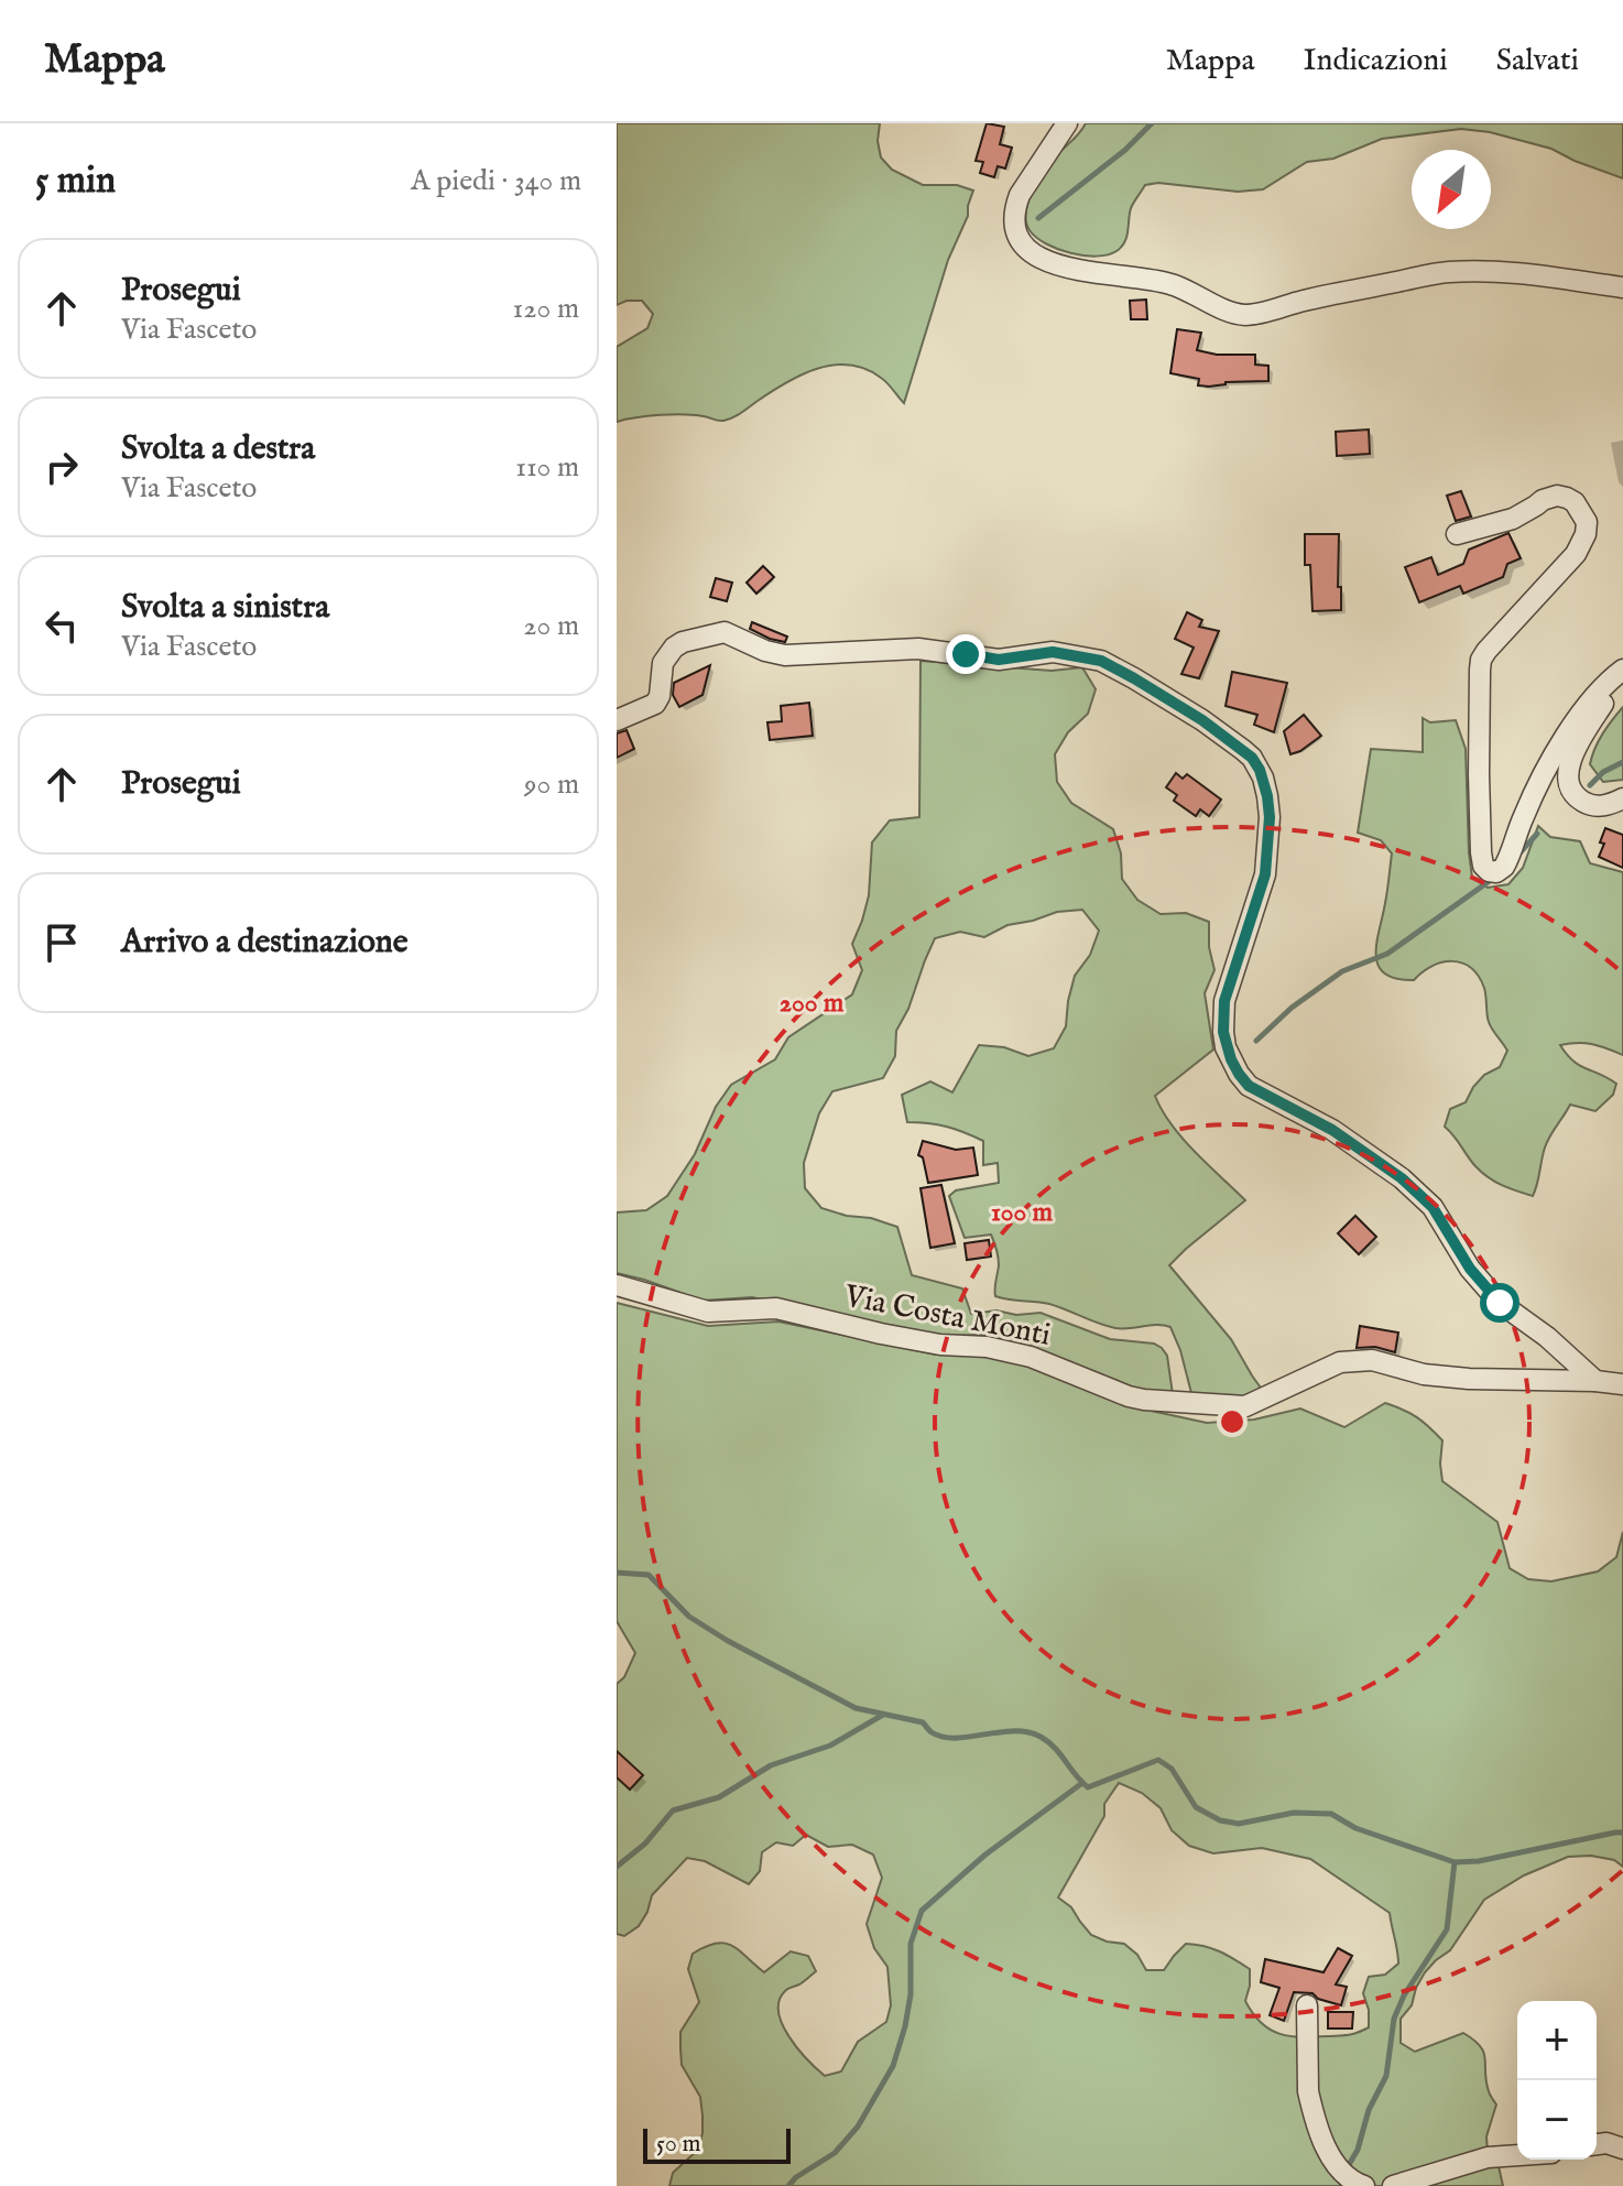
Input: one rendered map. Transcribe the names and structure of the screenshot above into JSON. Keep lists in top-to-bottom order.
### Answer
{
  "streets": {
    "street": ["Via Costa Monti"]
  },
  "scale_bar": "50 m",
  "north": "bottom left",
  "page": {
    "header": "Mappa",
    "nav": ["Mappa", "Indicazioni", "Salvati"],
    "heading": ["5 min", "A piedi · 340 m"],
    "list": [
      ["Prosegui", "Via Fasceto", "120 m"],
      ["Svolta a destra", "Via Fasceto", "110 m"],
      ["Svolta a sinistra", "Via Fasceto", "20 m"],
      ["Prosegui", "90 m"],
      "Arrivo a destinazione"
    ],
    "map_buttons": ["+", "−"],
    "scale": "50 m"
  },
  "rings": ["200 m", "100 m"]
}
